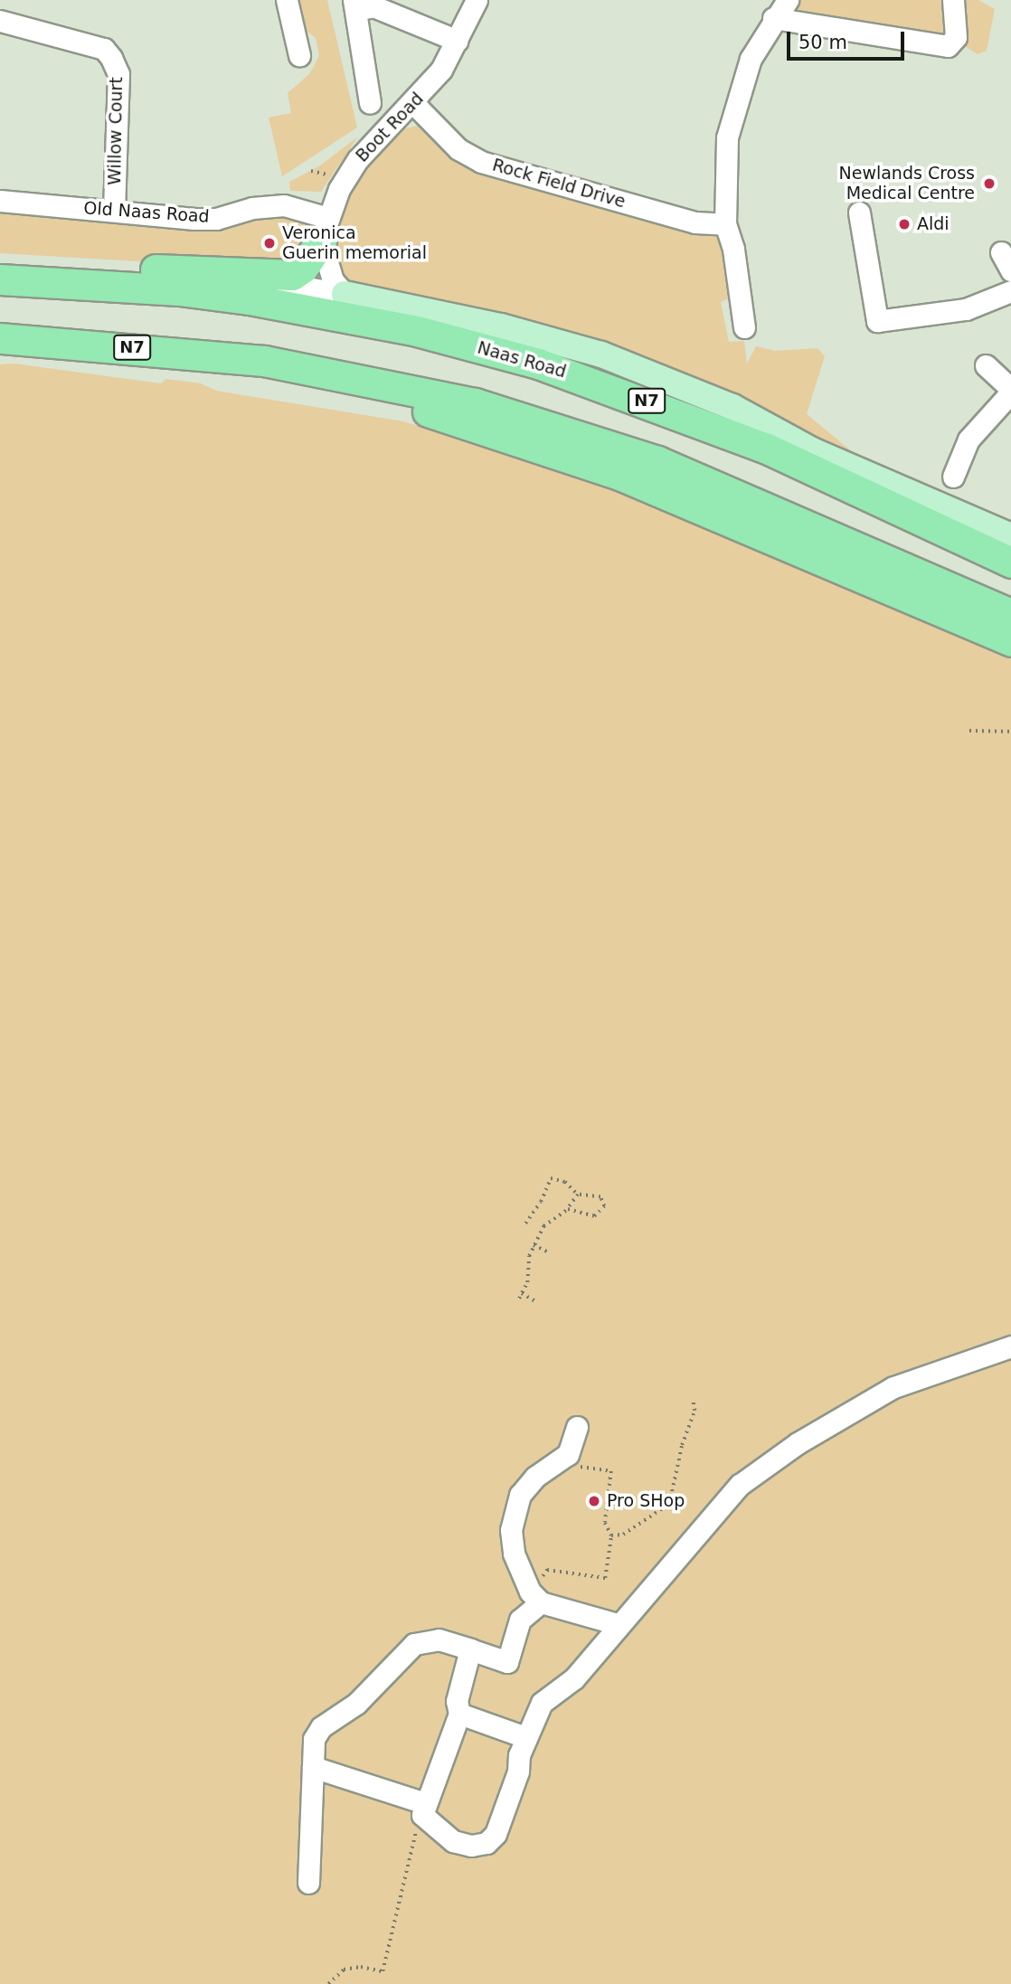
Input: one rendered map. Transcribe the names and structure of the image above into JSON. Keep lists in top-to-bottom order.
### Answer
{
  "streets": {
    "highway": ["N7", "Naas Road"],
    "street": [
      "Boot Road",
      "Willow Court",
      "Rock Field Drive",
      "Old Naas Road"
    ]
  },
  "crossings": [
    ["Boot Road", "Rock Field Drive"],
    ["Boot Road", "Old Naas Road"],
    ["Willow Court", "Old Naas Road"]
  ],
  "places": [
    "Newlands Cross Medical Centre",
    "Aldi",
    "Veronica Guerin memorial",
    "Pro SHop"
  ],
  "scale_bar": "50 m"
}
